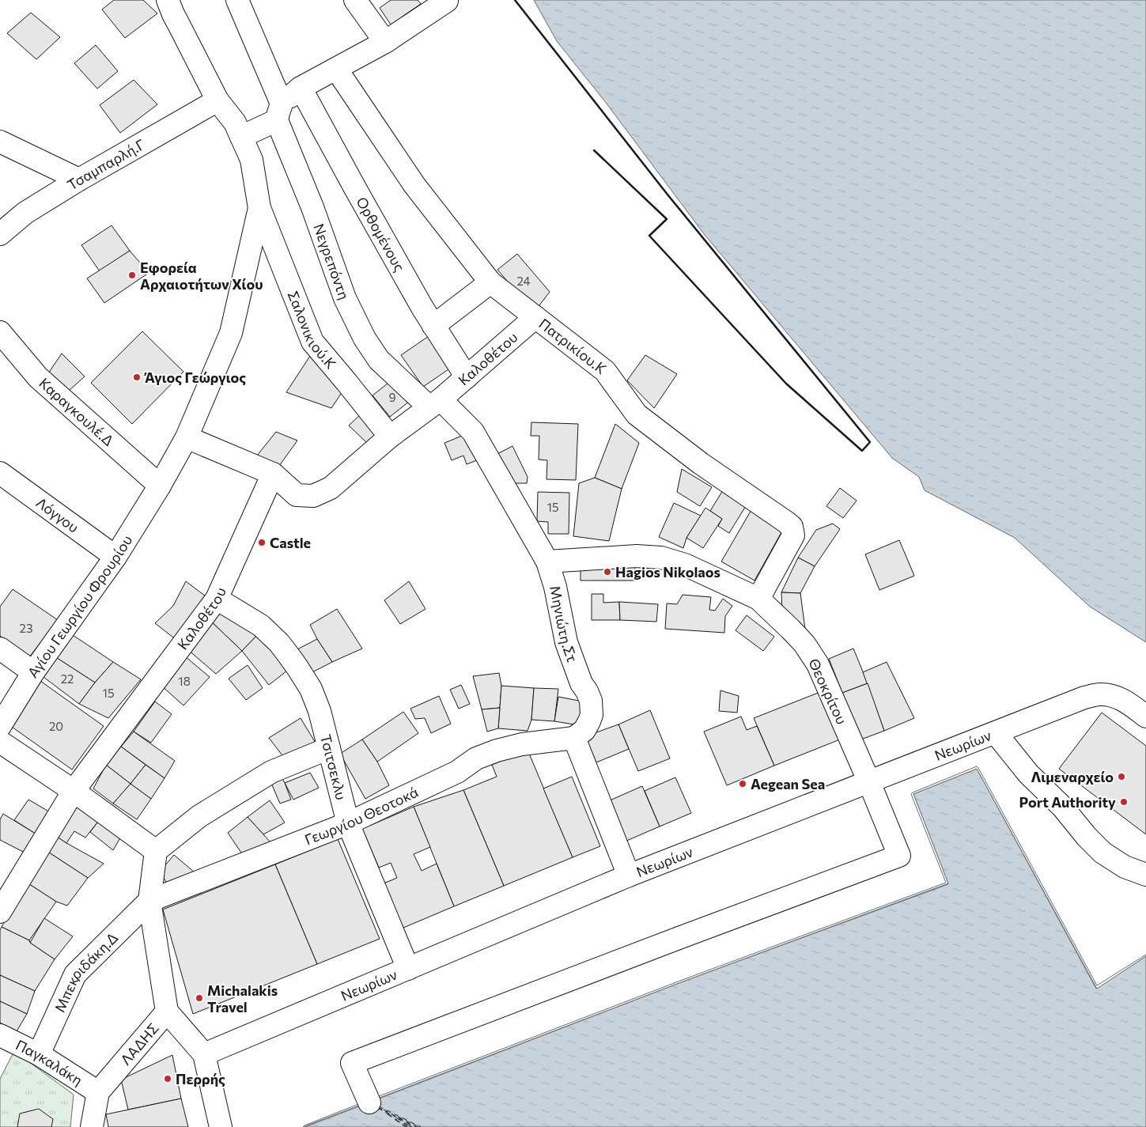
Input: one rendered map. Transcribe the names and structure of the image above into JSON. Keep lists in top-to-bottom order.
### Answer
{
  "streets": {
    "street": [
      "Τσαμπαρλή.Γ",
      "Ορθομένους",
      "Νεγρεπόντη",
      "Σαλονικιού.Κ",
      "Πατρικίου.Κ",
      "Καλοθέτου",
      "Καραγκουλέ.Δ",
      "Λόγγου",
      "Αγίου Γεωργίου Φρουρίου",
      "Μηνιώτη.Στ",
      "Θεοκρίτου",
      "Νεωρίων",
      "Τσιτσεκλυ",
      "Γεωργίου Θεοτοκά",
      "Μπεκριδάκη.Δ",
      "ΛΑΔΗΣ",
      "Παγκαλάκη"
    ]
  },
  "crossings": [
    ["Ορθομένους", "Καλοθέτου"],
    ["Νεγρεπόντη", "Καλοθέτου"],
    ["Νεγρεπόντη", "Μηνιώτη.Στ"],
    ["Σαλονικιού.Κ", "Καλοθέτου"],
    ["Σαλονικιού.Κ", "Αγίου Γεωργίου Φρουρίου"],
    ["Πατρικίου.Κ", "Καλοθέτου"],
    ["Πατρικίου.Κ", "Θεοκρίτου"],
    ["Καλοθέτου", "Μηνιώτη.Στ"],
    ["Καλοθέτου", "Τσιτσεκλυ"],
    ["Καραγκουλέ.Δ", "Αγίου Γεωργίου Φρουρίου"],
    ["Λόγγου", "Αγίου Γεωργίου Φρουρίου"],
    ["Μηνιώτη.Στ", "Θεοκρίτου"],
    ["Μηνιώτη.Στ", "Γεωργίου Θεοτοκά"],
    ["Θεοκρίτου", "Νεωρίων"],
    ["Νεωρίων", "Τσιτσεκλυ"],
    ["Νεωρίων", "ΛΑΔΗΣ"],
    ["Τσιτσεκλυ", "Γεωργίου Θεοτοκά"],
    ["Γεωργίου Θεοτοκά", "Μπεκριδάκη.Δ"],
    ["Μπεκριδάκη.Δ", "Παγκαλάκη"],
    ["ΛΑΔΗΣ", "Παγκαλάκη"]
  ],
  "places": [
    "Εφορεία Αρχαιοτήτων Χίου",
    "Άγιος Γεώργιος",
    "Castle",
    "Hagios Nikolaos",
    "Λιμεναρχείο",
    "Aegean Sea",
    "Port Authority",
    "Michalakis Travel",
    "Περρής"
  ],
  "house_numbers": [
    "24",
    "9",
    "15",
    "23",
    "22",
    "18",
    "15",
    "20"
  ]
}
